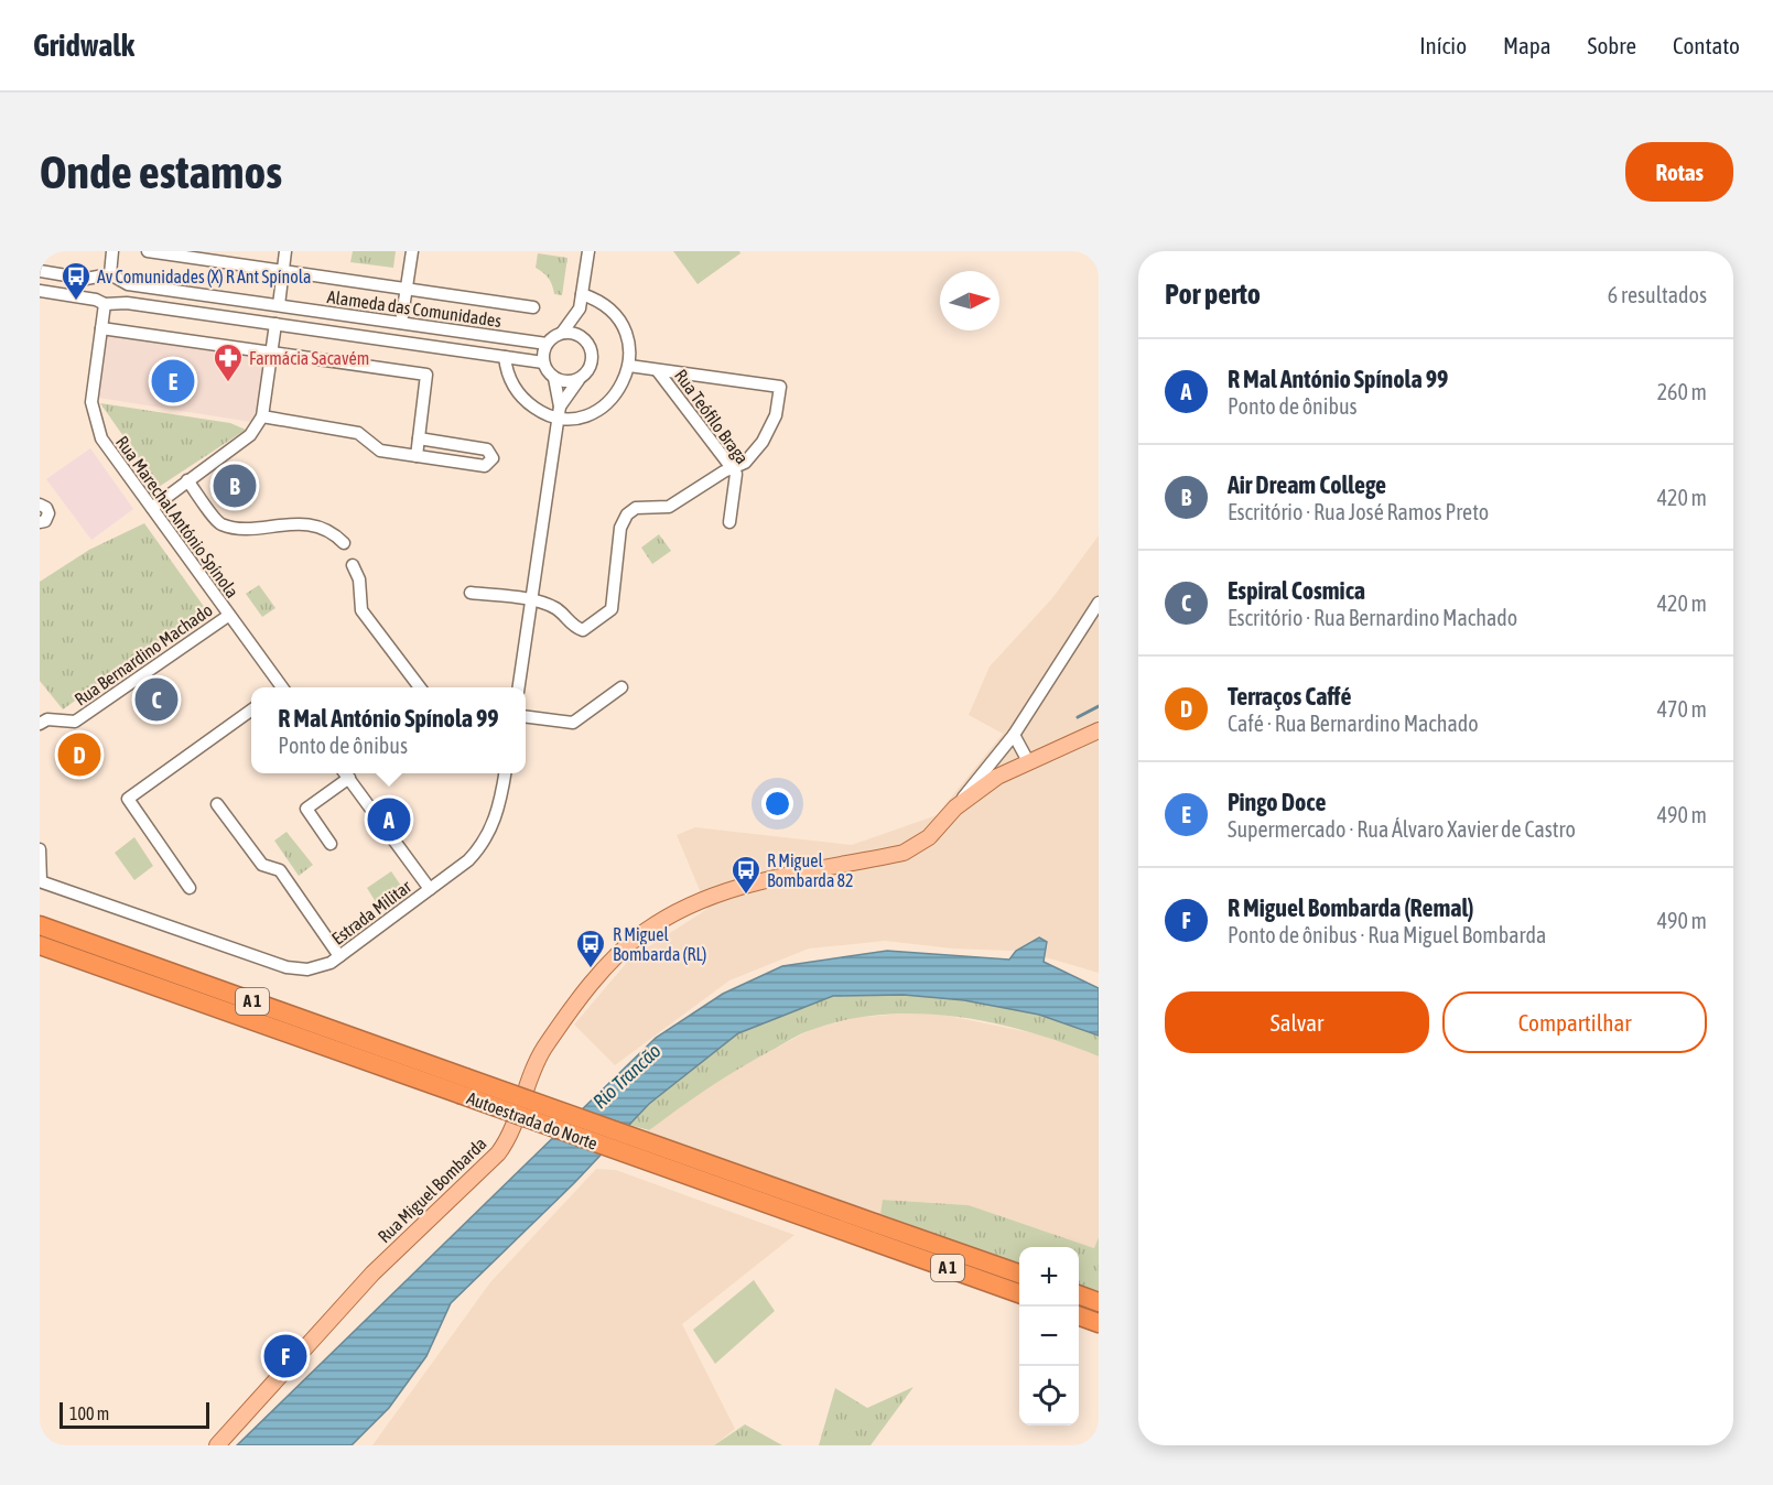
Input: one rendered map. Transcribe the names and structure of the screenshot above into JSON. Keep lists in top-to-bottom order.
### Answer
{
  "streets": {
    "highway": ["A 1", "Autoestrada do Norte"],
    "main road": ["Rua Miguel Bombarda"],
    "street": [
      "Alameda das Comunidades",
      "Rua Teófilo Braga",
      "Rua Marechal António Spínola",
      "Rua Bernardino Machado",
      "Estrada Militar"
    ]
  },
  "crossings": [
    ["Alameda das Comunidades", "Rua Marechal António Spínola"],
    ["Rua Marechal António Spínola", "Rua Bernardino Machado"]
  ],
  "water": ["Rio Trancão"],
  "places": {
    "bus stop": ["Av Comunidades (X) R Ant Spínola", "R Miguel Bombarda 82", "R Miguel Bombarda (RL)"],
    "pharmacy": ["Farmácia Sacavém"]
  },
  "scale_bar": "100 m",
  "north": "right",
  "page": {
    "header": "Gridwalk",
    "nav": [
      "Início",
      "Mapa",
      "Sobre",
      "Contato"
    ],
    "buttons": [
      "Rotas",
      ["Salvar", "Compartilhar"]
    ],
    "title": "Onde estamos",
    "heading": ["Por perto", "6 resultados"],
    "list": [
      {
        "mark": "A",
        "name": "R Mal António Spínola 99",
        "note": "Ponto de ônibus",
        "value": "260 m"
      },
      {
        "mark": "B",
        "name": "Air Dream College",
        "note": "Escritório · Rua José Ramos Preto",
        "value": "420 m"
      },
      {
        "mark": "C",
        "name": "Espiral Cosmica",
        "note": "Escritório · Rua Bernardino Machado",
        "value": "420 m"
      },
      {
        "mark": "D",
        "name": "Terraços Caffé",
        "note": "Café · Rua Bernardino Machado",
        "value": "470 m"
      },
      {
        "mark": "E",
        "name": "Pingo Doce",
        "note": "Supermercado · Rua Álvaro Xavier de Castro",
        "value": "490 m"
      },
      {
        "mark": "F",
        "name": "R Miguel Bombarda (Remal)",
        "note": "Ponto de ônibus · Rua Miguel Bombarda",
        "value": "490 m"
      }
    ],
    "pins": [
      "E",
      "B",
      "C",
      "D",
      "A",
      "F"
    ],
    "popup": ["R Mal António Spínola 99", "Ponto de ônibus"],
    "map_buttons": ["+", "−"],
    "scale": "100 m"
  }
}
